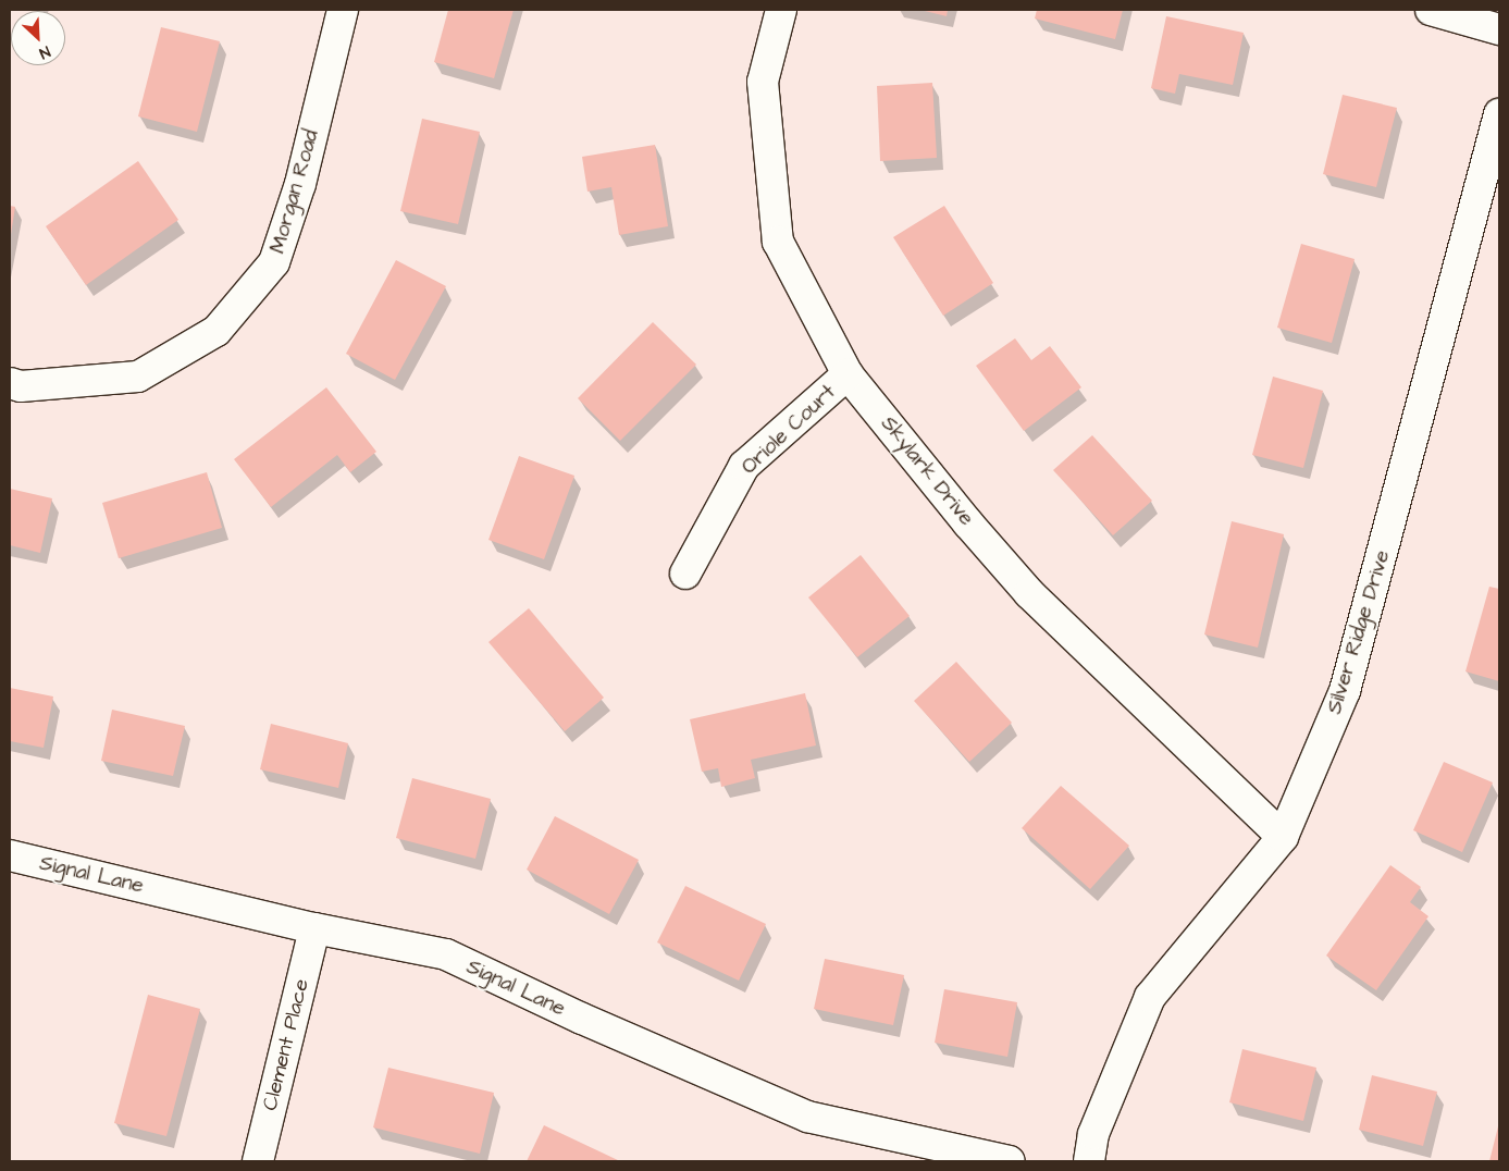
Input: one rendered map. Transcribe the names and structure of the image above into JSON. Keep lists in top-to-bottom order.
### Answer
{
  "streets": {
    "street": [
      "Morgan Road",
      "Oriole Court",
      "Skylark Drive",
      "Silver Ridge Drive",
      "Signal Lane",
      "Clement Place"
    ]
  },
  "crossings": [
    ["Oriole Court", "Skylark Drive"],
    ["Skylark Drive", "Silver Ridge Drive"],
    ["Signal Lane", "Clement Place"]
  ],
  "north": "bottom right"
}
